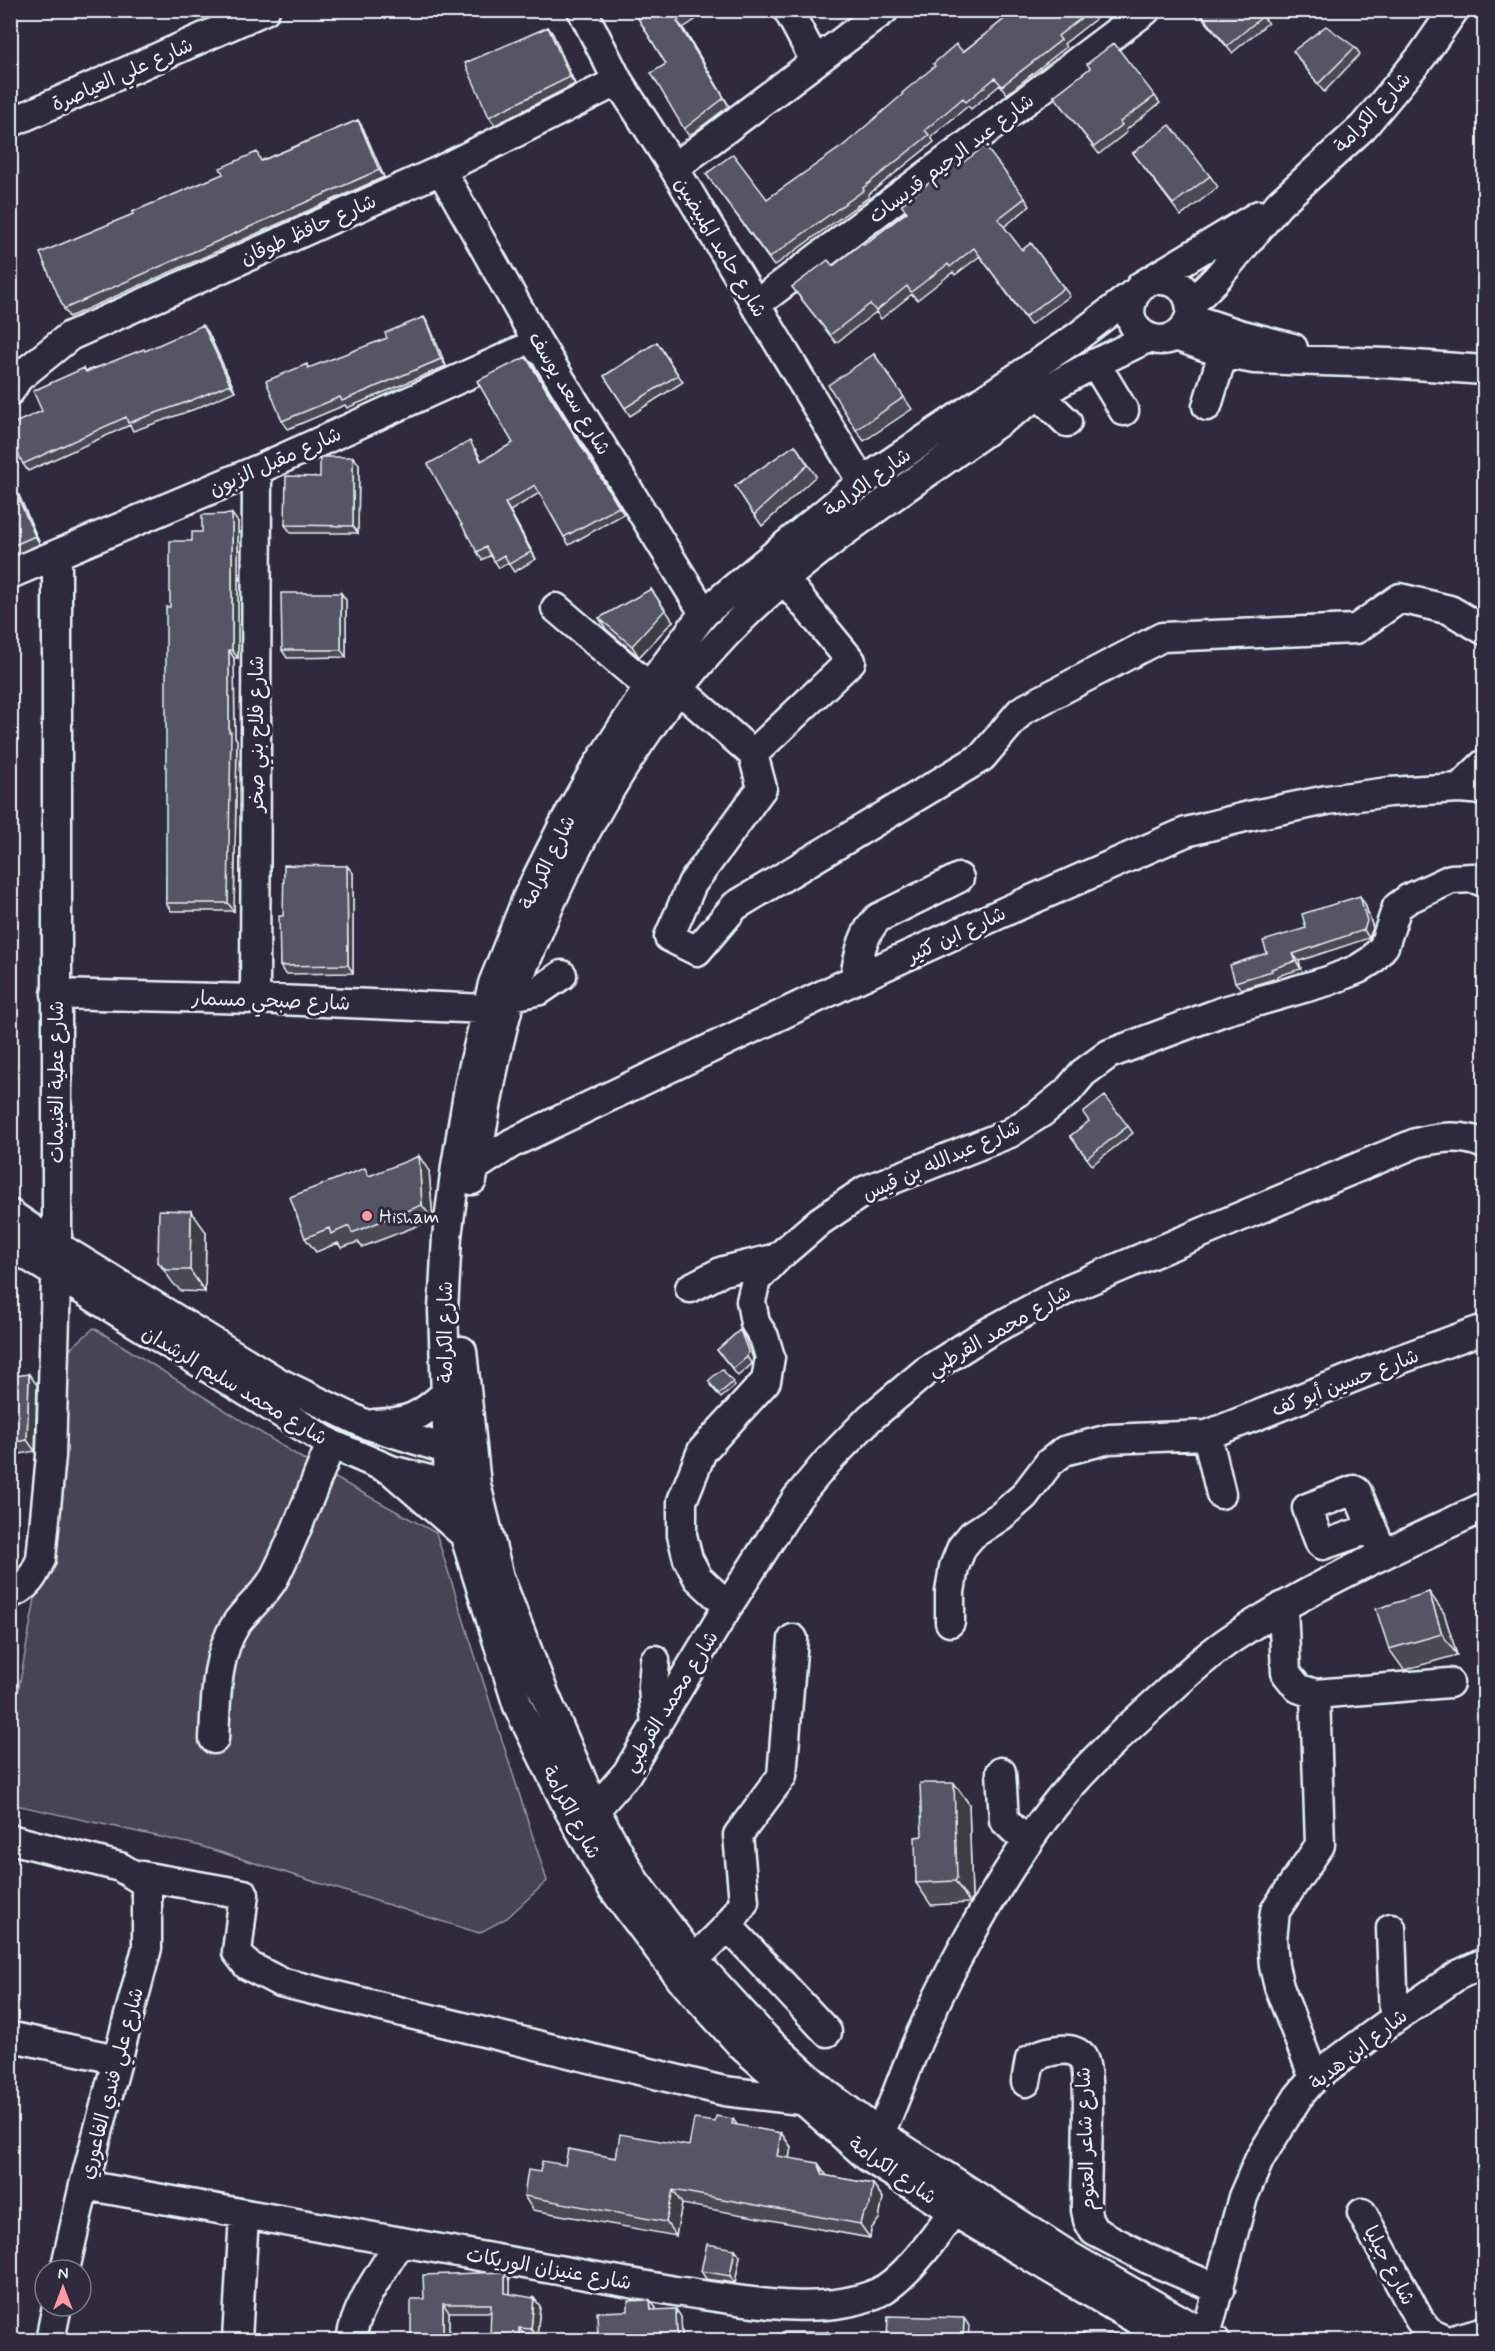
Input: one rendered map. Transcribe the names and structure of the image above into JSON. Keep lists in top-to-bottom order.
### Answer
{
  "streets": {
    "street": [
      "شارع علي العياصرة",
      "شارع الكرامة",
      "شارع عبد الرحيم قديسات",
      "شارع حافظ طوقان",
      "شارع حامد المبيضين",
      "شارع سعد يوسف",
      "شارع مقبل الزبون",
      "شارع فلاح بني صخر",
      "شارع ابن كثير",
      "شارع صبحي مسمار",
      "شارع عطية الغنيمات",
      "شارع عبدالله بن قيس",
      "شارع محمد القرطبي",
      "شارع حسين أبو كف",
      "شارع محمد سليم الرشدان",
      "شارع ابن هدية",
      "شارع علي فندي الفاعوري",
      "شارع شاعر العتوم",
      "شارع جيليا",
      "شارع عنيزان الوريكات"
    ]
  },
  "crossings": [
    ["شارع الكرامة", "شارع حامد المبيضين"],
    ["شارع الكرامة", "شارع سعد يوسف"],
    ["شارع الكرامة", "شارع ابن كثير"],
    ["شارع الكرامة", "شارع صبحي مسمار"],
    ["شارع الكرامة", "شارع محمد القرطبي"],
    ["شارع الكرامة", "شارع محمد سليم الرشدان"],
    ["شارع الكرامة", "شارع ابن هدية"],
    ["شارع الكرامة", "شارع عنيزان الوريكات"],
    ["شارع عبد الرحيم قديسات", "شارع حامد المبيضين"],
    ["شارع حافظ طوقان", "شارع حامد المبيضين"],
    ["شارع حافظ طوقان", "شارع سعد يوسف"],
    ["شارع سعد يوسف", "شارع مقبل الزبون"],
    ["شارع مقبل الزبون", "شارع فلاح بني صخر"],
    ["شارع مقبل الزبون", "شارع عطية الغنيمات"],
    ["شارع فلاح بني صخر", "شارع صبحي مسمار"],
    ["شارع صبحي مسمار", "شارع عطية الغنيمات"],
    ["شارع عطية الغنيمات", "شارع محمد سليم الرشدان"],
    ["شارع عبدالله بن قيس", "شارع محمد القرطبي"],
    ["شارع ابن هدية", "شارع شاعر العتوم"],
    ["شارع علي فندي الفاعوري", "شارع عنيزان الوريكات"]
  ],
  "places": ["Hisham"],
  "north": "top"
}
